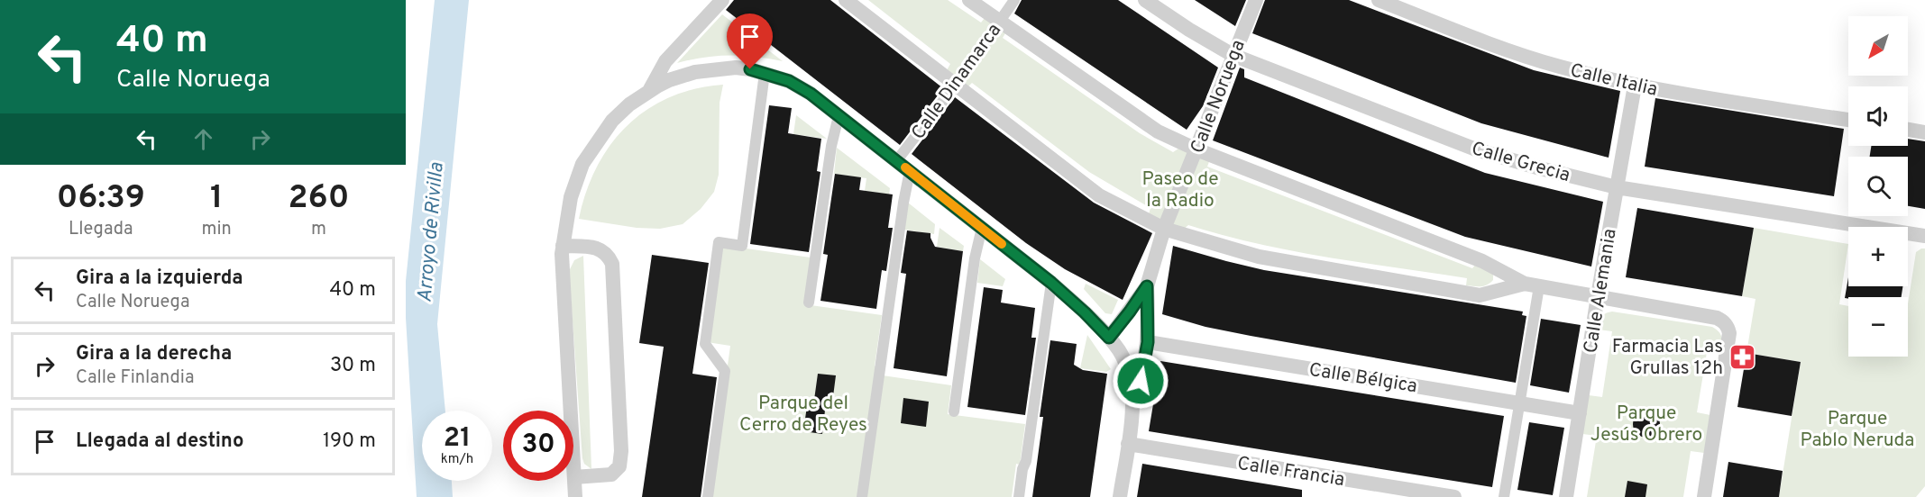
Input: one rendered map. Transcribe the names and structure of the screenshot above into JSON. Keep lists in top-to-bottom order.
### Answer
{
  "streets": {
    "street": [
      "Calle Italia",
      "Calle Dinamarca",
      "Calle Noruega",
      "Calle Grecia",
      "Calle Alemania",
      "Calle Bélgica",
      "Calle Francia"
    ]
  },
  "crossings": [
    ["Calle Italia", "Calle Alemania"],
    ["Calle Noruega", "Calle Grecia"],
    ["Calle Grecia", "Calle Alemania"],
    ["Calle Alemania", "Calle Bélgica"]
  ],
  "water": ["Arroyo de Rivilla"],
  "parks": [
    "Paseo de la Radio",
    "Parque del Cerro de Reyes",
    "Parque Jesús Obrero",
    "Parque Pablo Neruda"
  ],
  "places": {
    "pharmacy": ["Farmacia Las Grullas 12h"]
  },
  "north": "bottom left",
  "page": {
    "turn": ["40 m", "Calle Noruega"],
    "map_buttons": ["+", "−"],
    "eta": [
      "06:39",
      "Llegada",
      "1",
      "min",
      "260",
      "m"
    ],
    "list": [
      {
        "name": "Gira a la izquierda",
        "note": "Calle Noruega",
        "value": "40 m"
      },
      {
        "name": "Gira a la derecha",
        "note": "Calle Finlandia",
        "value": "30 m"
      },
      {
        "name": "Llegada al destino",
        "value": "190 m"
      }
    ],
    "speed": "21 km/h",
    "limit": "30"
  }
}
